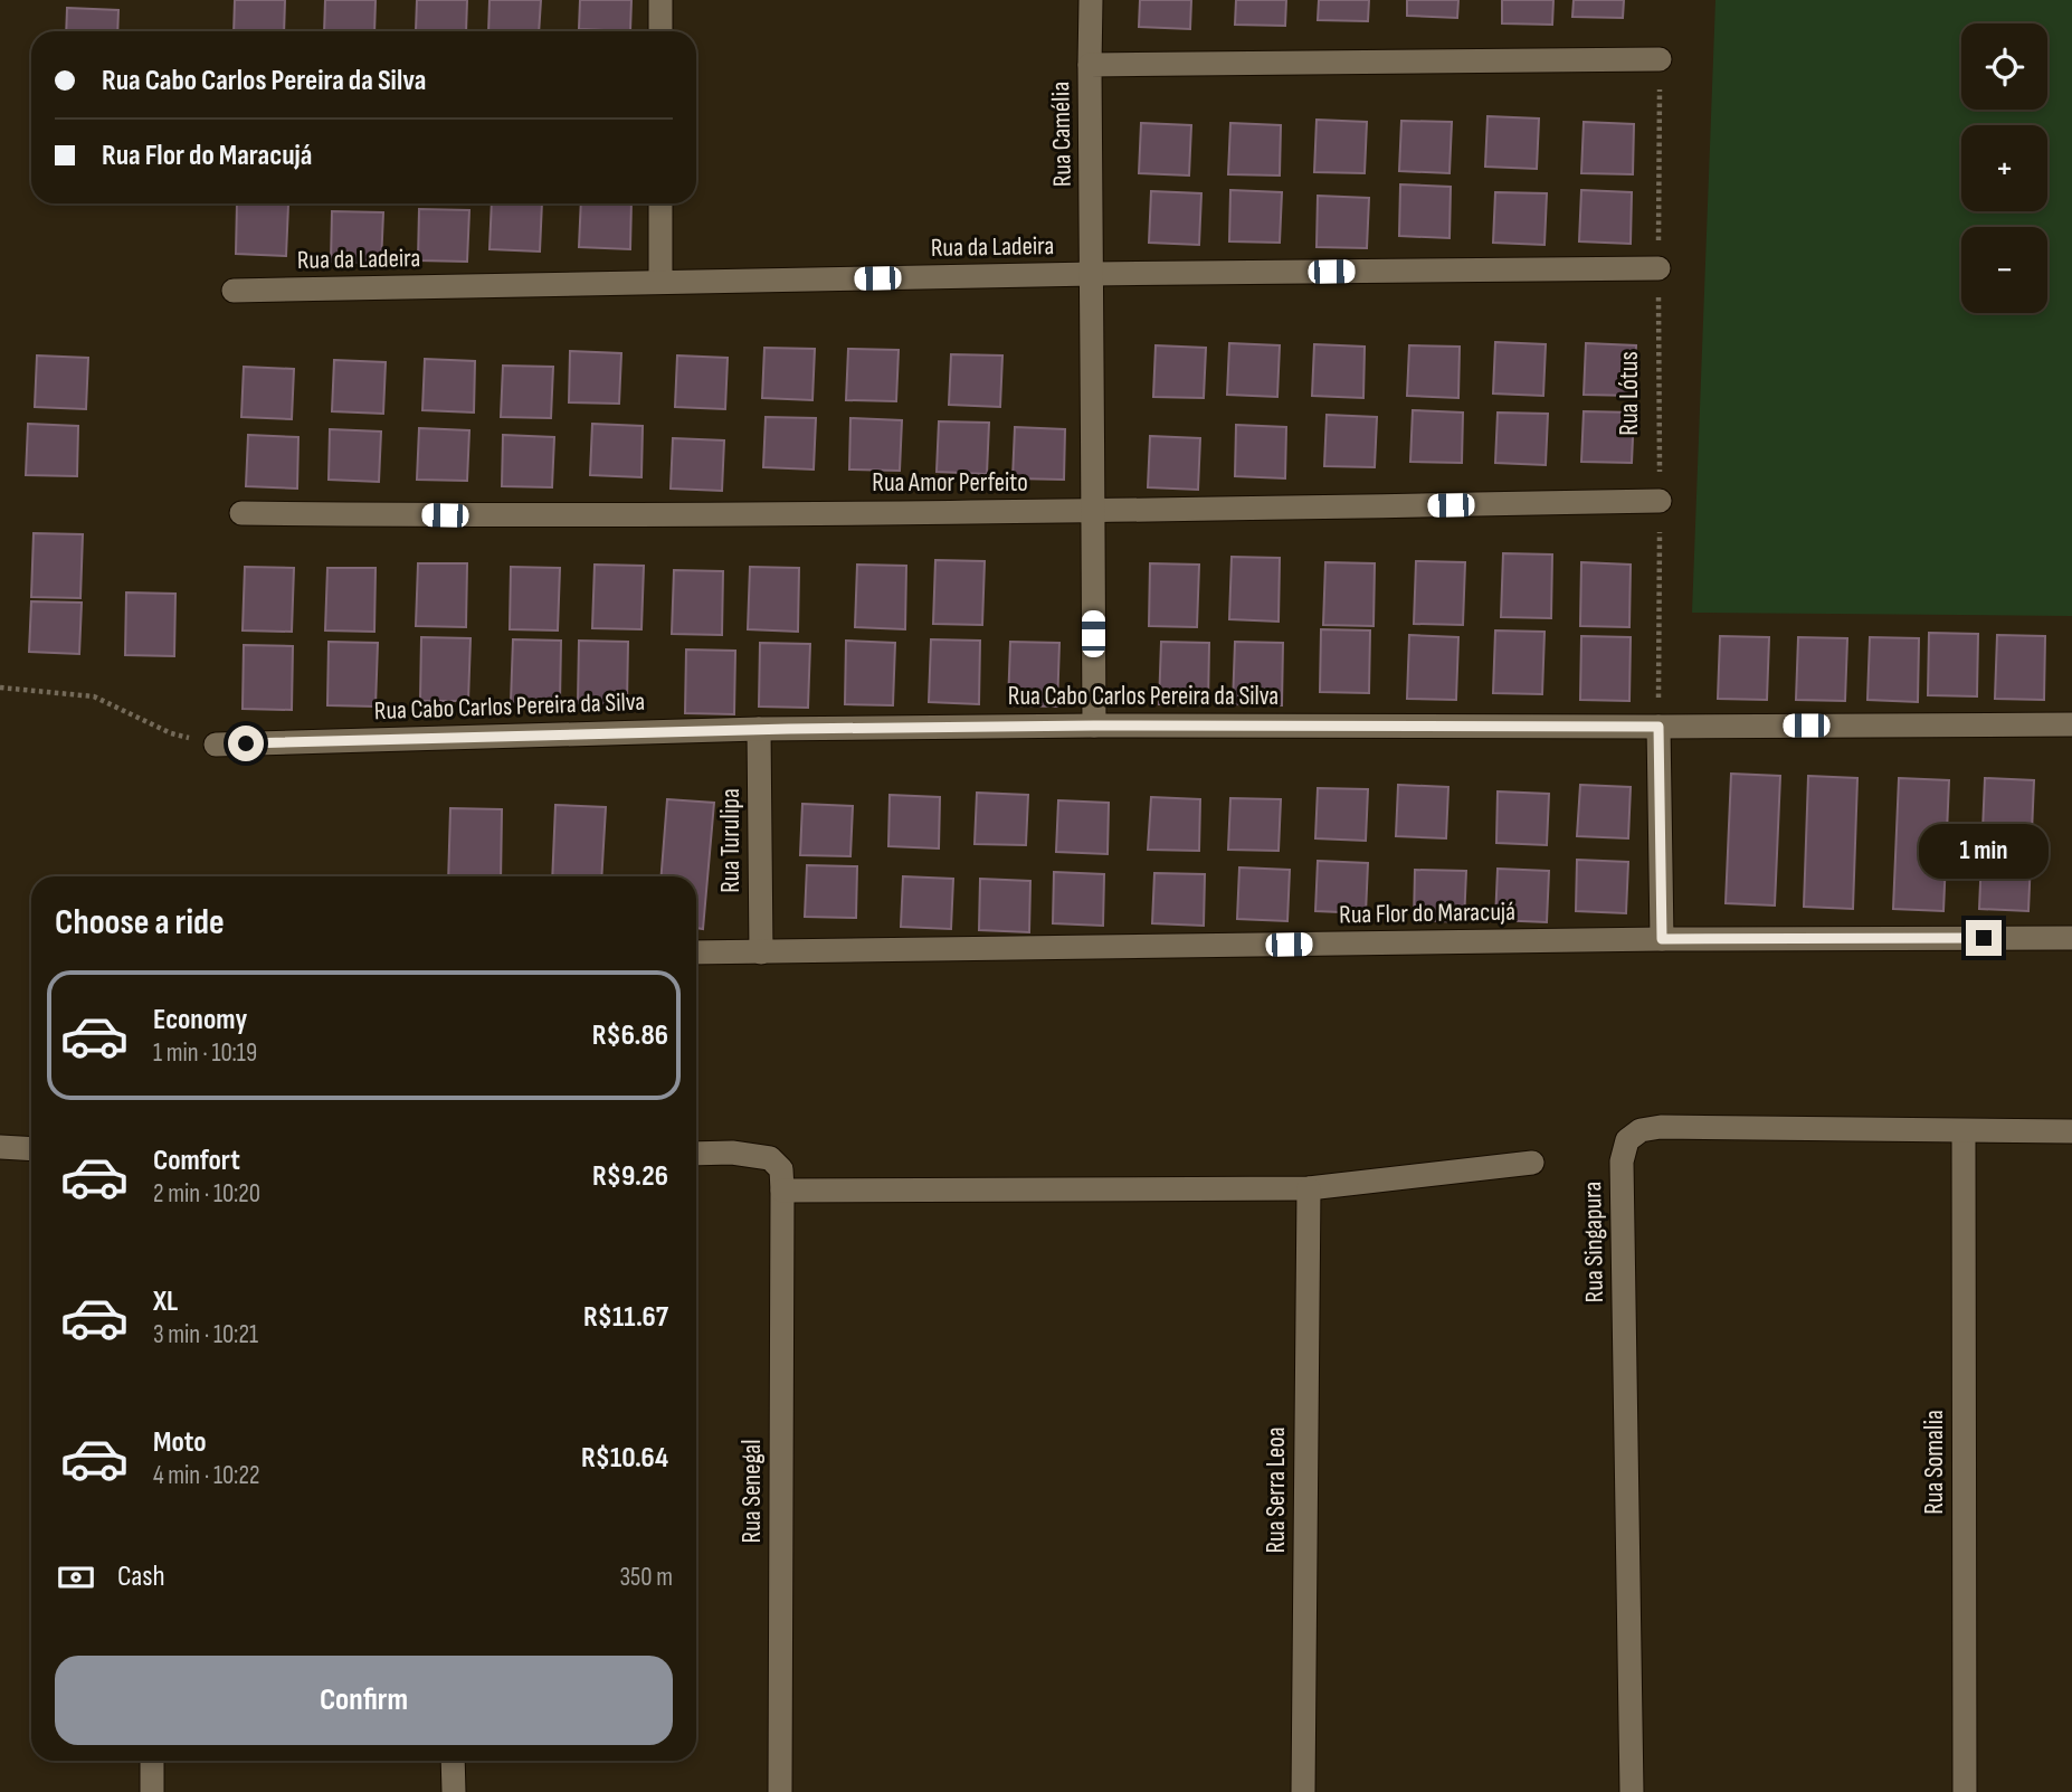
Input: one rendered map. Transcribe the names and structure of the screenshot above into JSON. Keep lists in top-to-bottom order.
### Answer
{
  "streets": {
    "street": [
      "Rua Camélia",
      "Rua da Ladeira",
      "Rua Amor Perfeito",
      "Rua Cabo Carlos Pereira da Silva",
      "Rua Turulipa",
      "Rua Flor do Maracujá",
      "Rua Singapura",
      "Rua Somalia",
      "Rua Serra Leoa",
      "Rua Senegal"
    ],
    "path": ["Rua Lótus"]
  },
  "crossings": [
    ["Rua Camélia", "Rua da Ladeira"],
    ["Rua Camélia", "Rua Lótus"],
    ["Rua Camélia", "Rua Amor Perfeito"],
    ["Rua Camélia", "Rua Cabo Carlos Pereira da Silva"],
    ["Rua da Ladeira", "Rua Lótus"],
    ["Rua Lótus", "Rua Amor Perfeito"],
    ["Rua Lótus", "Rua Cabo Carlos Pereira da Silva"],
    ["Rua Cabo Carlos Pereira da Silva", "Rua Turulipa"],
    ["Rua Turulipa", "Rua Flor do Maracujá"],
    ["Rua Singapura", "Rua Somalia"]
  ],
  "page": {
    "map_buttons": ["+", "−"],
    "banner": ["Rua Cabo Carlos Pereira da Silva", "Rua Flor do Maracujá"],
    "bubble": "1 min",
    "heading": "Choose a ride",
    "list": [
      {
        "name": "Economy",
        "note": "1 min · 10:19",
        "value": "R$6.86"
      },
      {
        "name": "Comfort",
        "note": "2 min · 10:20",
        "value": "R$9.26"
      },
      {
        "name": "XL",
        "note": "3 min · 10:21",
        "value": "R$11.67"
      },
      {
        "name": "Moto",
        "note": "4 min · 10:22",
        "value": "R$10.64"
      }
    ],
    "pay": ["Cash", "350 m"],
    "buttons": "Confirm"
  }
}
